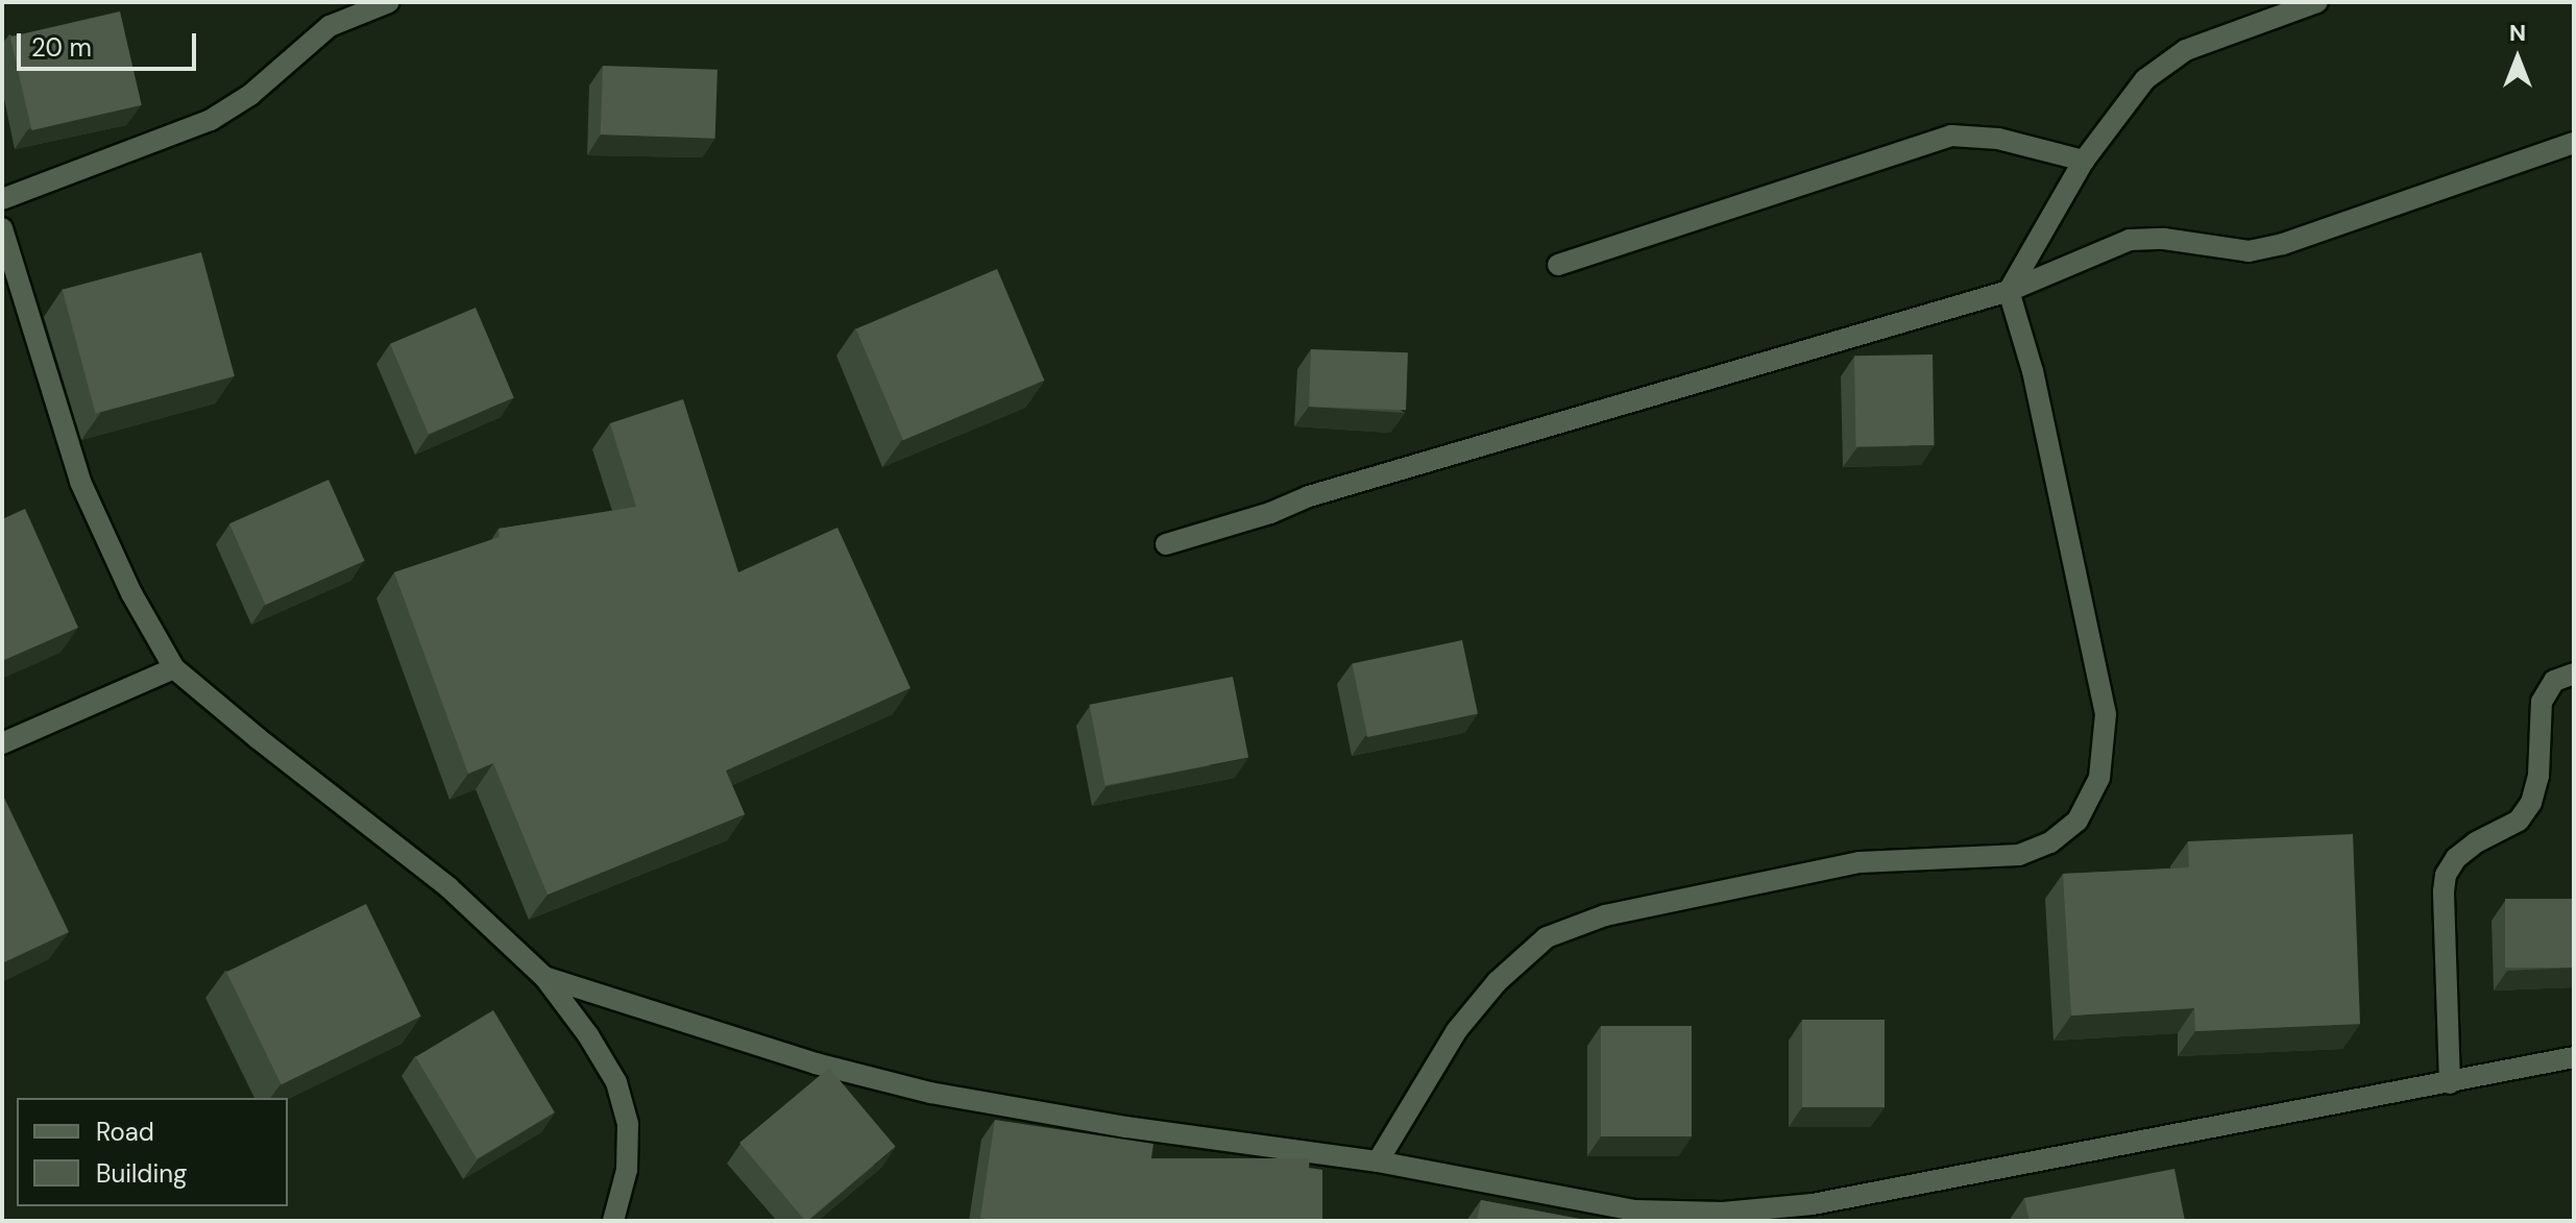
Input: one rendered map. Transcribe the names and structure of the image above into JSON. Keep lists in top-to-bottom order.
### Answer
{
  "legend": ["Road", "Building"],
  "scale_bar": "20 m",
  "north": "top"
}
